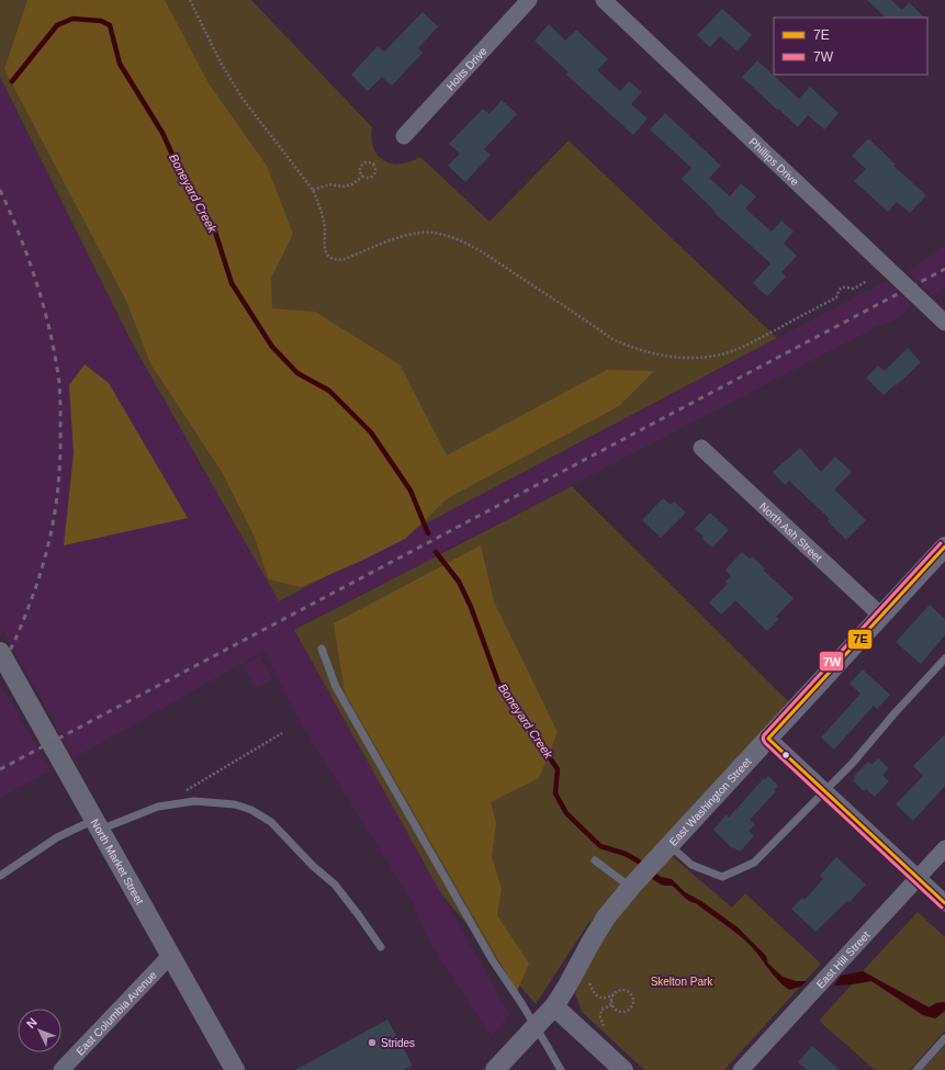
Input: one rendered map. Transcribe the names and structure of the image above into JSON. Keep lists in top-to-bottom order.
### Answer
{
  "streets": {
    "street": [
      "Holts Drive",
      "Phillips Drive",
      "North Ash Street",
      "East Washington Street",
      "North Market Street",
      "East Hill Street",
      "East Columbia Avenue"
    ]
  },
  "crossings": [
    ["North Ash Street", "East Washington Street"],
    ["North Market Street", "East Columbia Avenue"]
  ],
  "water": ["Boneyard Creek"],
  "parks": ["Skelton Park"],
  "places": ["Strides"],
  "lines": ["transit line 7W", "transit line 7E"],
  "legend": ["7E", "7W"],
  "north": "top left"
}
